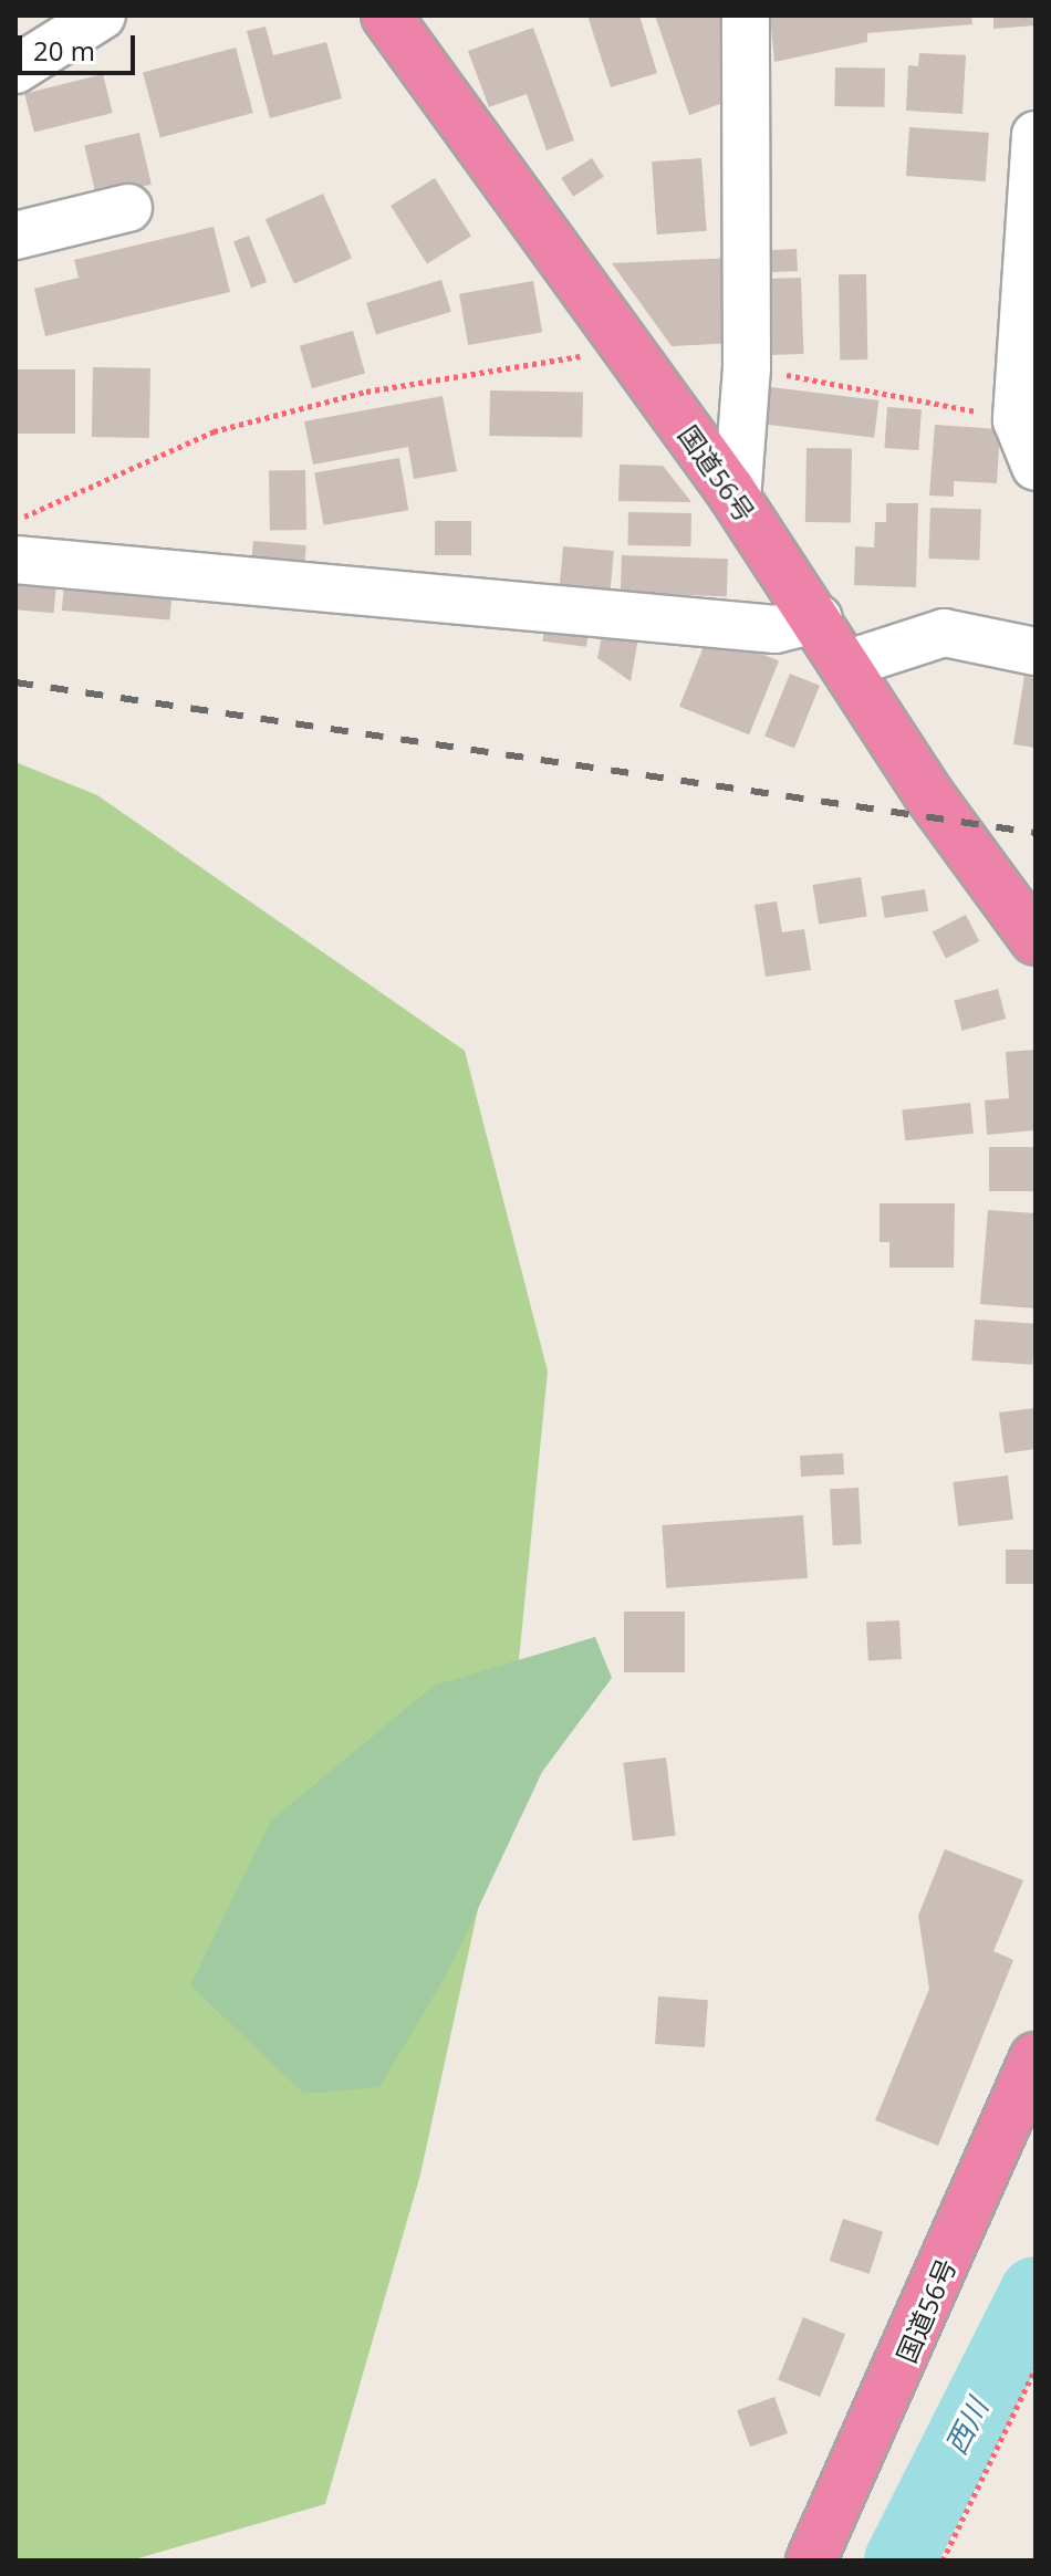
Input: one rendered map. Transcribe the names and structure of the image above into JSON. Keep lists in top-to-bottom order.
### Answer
{
  "streets": {
    "highway": ["国道56号"]
  },
  "water": ["西川"],
  "scale_bar": "20 m"
}
